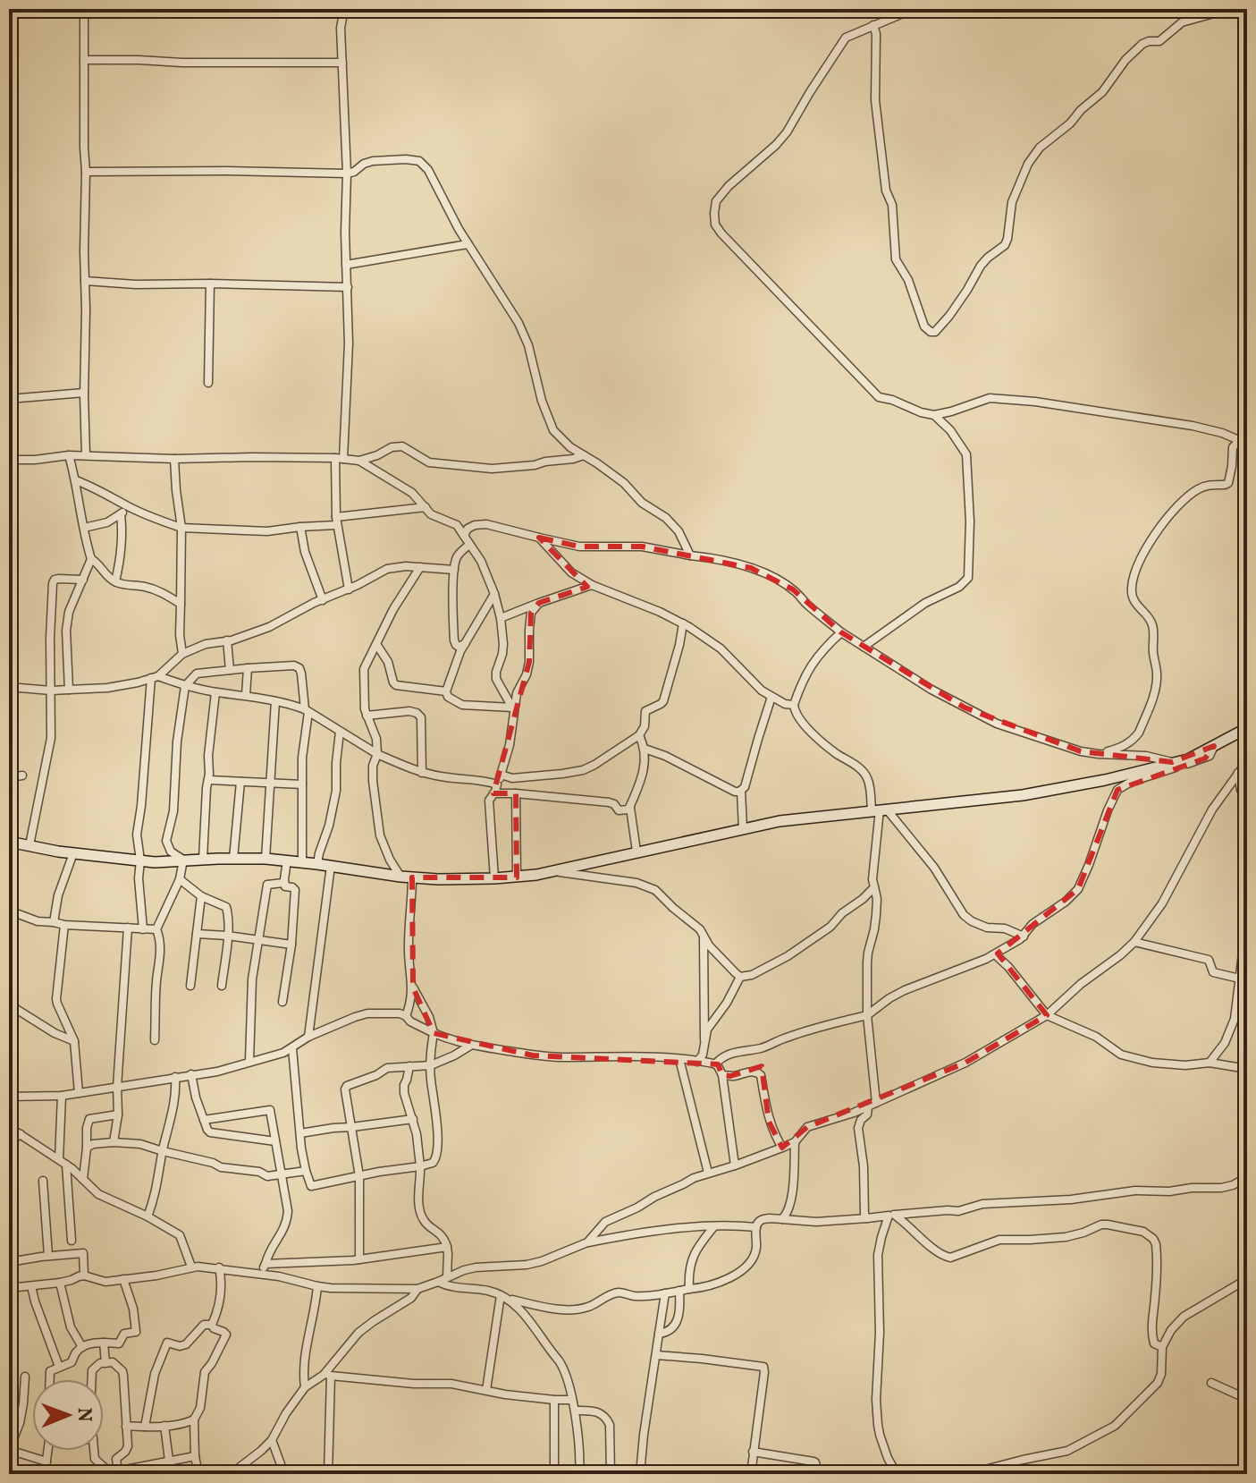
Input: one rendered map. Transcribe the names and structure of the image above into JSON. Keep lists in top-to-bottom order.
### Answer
{
  "north": "right"
}
